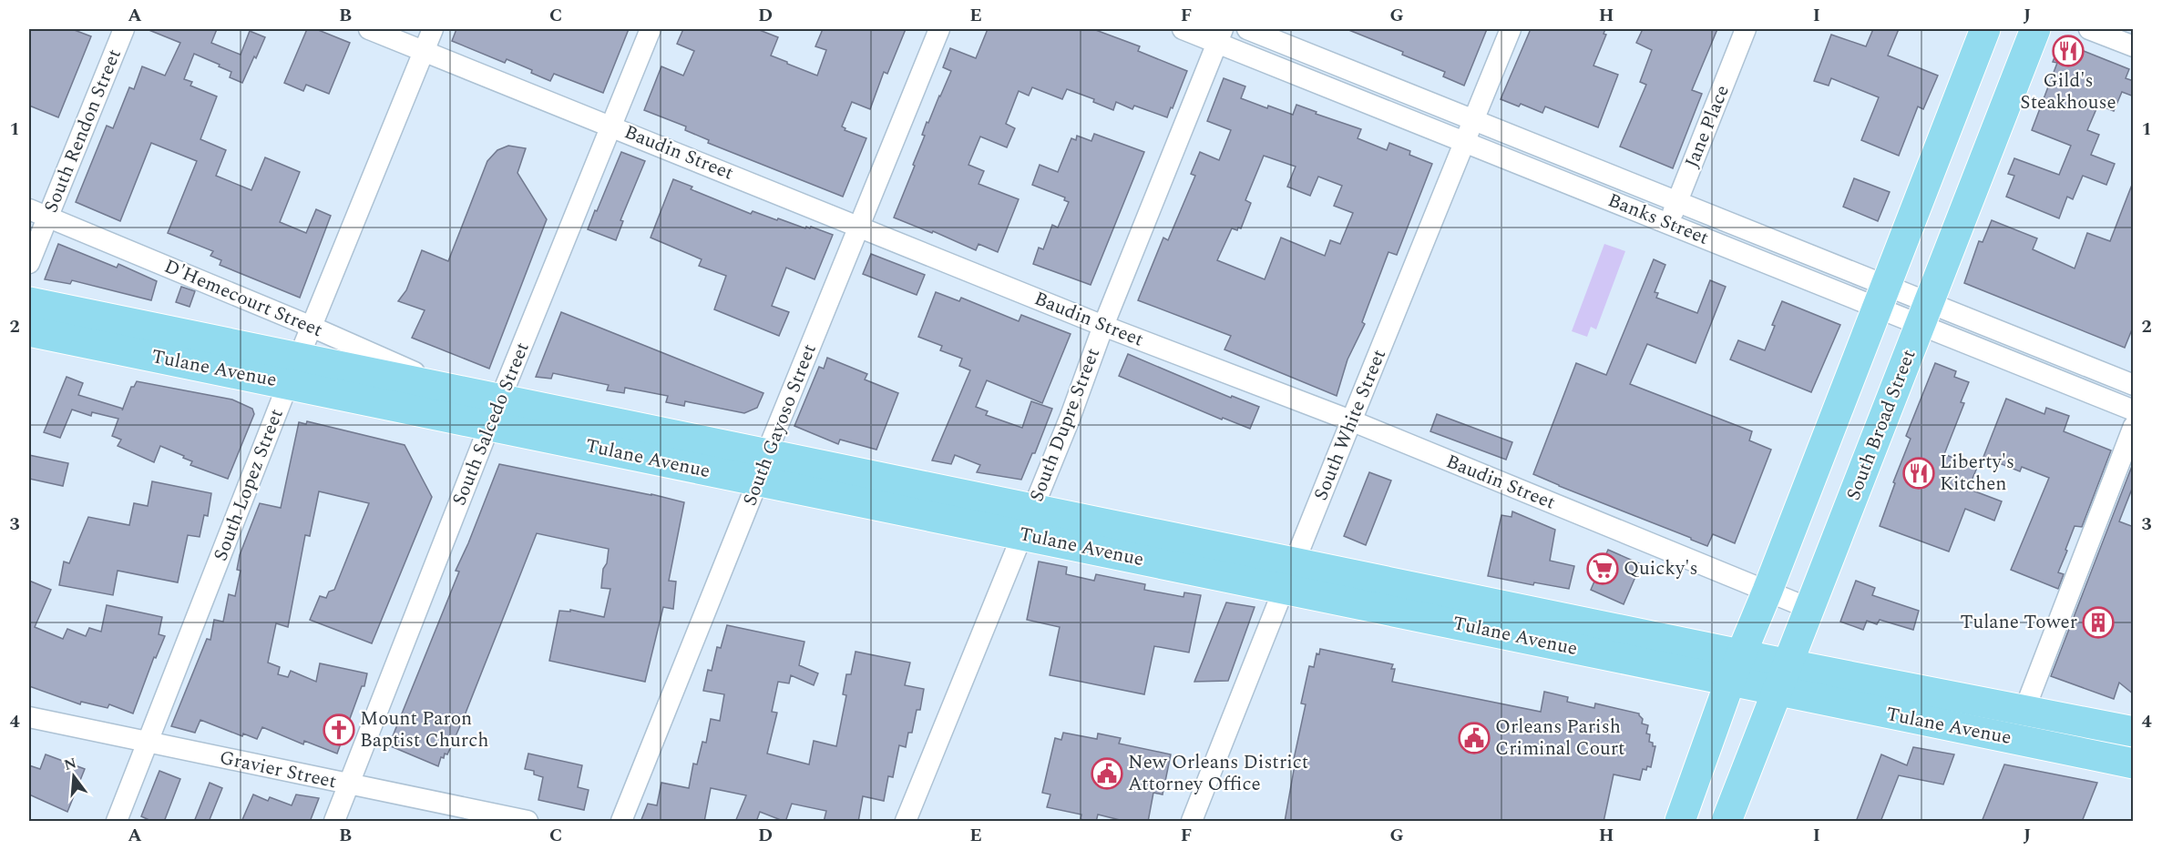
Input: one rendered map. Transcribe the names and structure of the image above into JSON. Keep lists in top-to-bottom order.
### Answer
{
  "streets": {
    "main road": ["Tulane Avenue", "South Broad Street"],
    "street": [
      "Jane Place",
      "South Rendon Street",
      "Baudin Street",
      "Banks Street",
      "D'Hemecourt Street",
      "South Salcedo Street",
      "South Gayoso Street",
      "South Dupre Street",
      "South White Street",
      "South Lopez Street",
      "Gravier Street"
    ]
  },
  "crossings": [
    ["Jane Place", "Banks Street"],
    ["South Rendon Street", "D'Hemecourt Street"],
    ["Baudin Street", "South Salcedo Street"],
    ["Baudin Street", "South Gayoso Street"],
    ["Baudin Street", "South Dupre Street"],
    ["Baudin Street", "South White Street"],
    ["Baudin Street", "South Broad Street"],
    ["Baudin Street", "South Lopez Street"],
    ["Banks Street", "South Dupre Street"],
    ["Banks Street", "South White Street"],
    ["Banks Street", "South Broad Street"],
    ["D'Hemecourt Street", "Tulane Avenue"],
    ["D'Hemecourt Street", "South Lopez Street"],
    ["Tulane Avenue", "South Salcedo Street"],
    ["Tulane Avenue", "South Gayoso Street"],
    ["Tulane Avenue", "South Dupre Street"],
    ["Tulane Avenue", "South White Street"],
    ["Tulane Avenue", "South Broad Street"],
    ["Tulane Avenue", "South Lopez Street"],
    ["South Salcedo Street", "Gravier Street"],
    ["South Lopez Street", "Gravier Street"]
  ],
  "places": {
    "restaurant": ["Gild's Steakhouse", "Liberty's Kitchen"],
    "supermarket": ["Quicky's"],
    "building": ["Tulane Tower"],
    "church": ["Mount Paron Baptist Church"],
    "public building": ["Orleans Parish Criminal Court", "New Orleans District Attorney Office"]
  },
  "north": "top",
  "grid": {
    "columns": [
      "A",
      "B",
      "C",
      "D",
      "E",
      "F",
      "G",
      "H",
      "I",
      "J"
    ],
    "rows": [
      "1",
      "2",
      "3",
      "4"
    ]
  }
}
